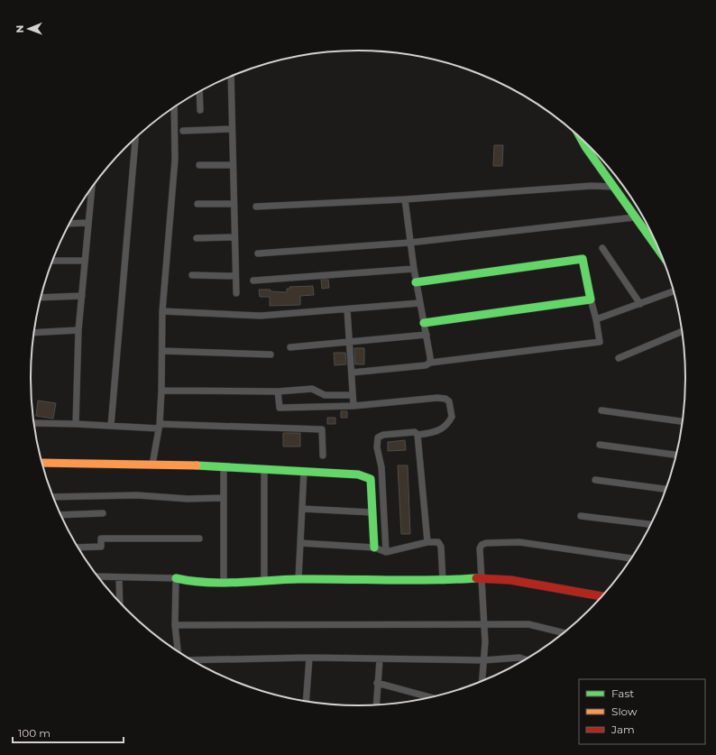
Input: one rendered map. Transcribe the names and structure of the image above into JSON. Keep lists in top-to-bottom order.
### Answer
{
  "legend": ["Fast", "Slow", "Jam"],
  "scale_bar": "100 m",
  "north": "left"
}
